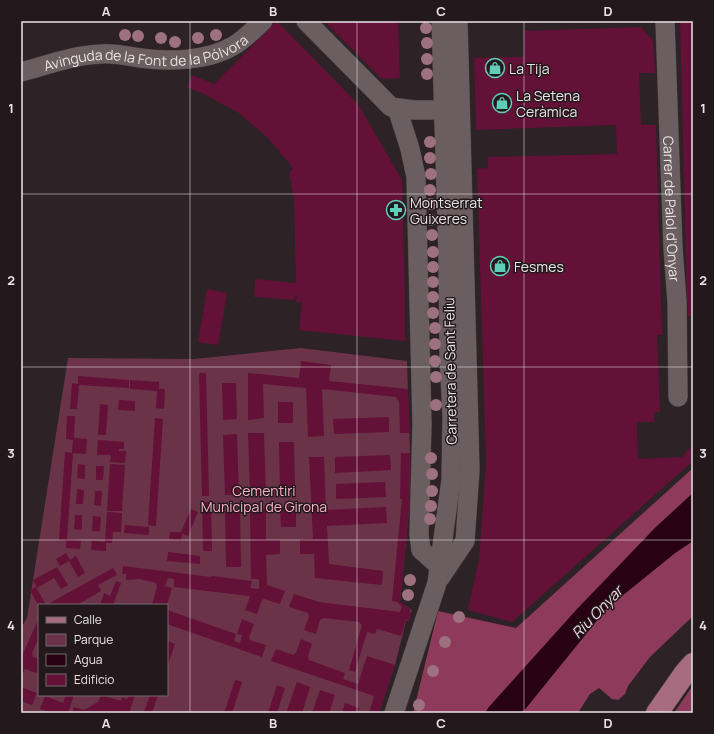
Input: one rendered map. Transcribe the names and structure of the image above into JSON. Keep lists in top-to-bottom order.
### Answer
{
  "streets": {
    "street": ["Avinguda de la Font de la Pólvora", "Carrer de Palol d'Onyar", "Carretera de Sant Feliu"]
  },
  "water": ["Riu Onyar"],
  "parks": ["Cementiri Municipal de Girona"],
  "places": {
    "shop": ["La Tija", "La Setena Ceràmica", "Fesmes"],
    "pharmacy": ["Montserrat Guixeres"]
  },
  "legend": [
    "Calle",
    "Parque",
    "Agua",
    "Edificio"
  ],
  "grid": {
    "columns": [
      "A",
      "B",
      "C",
      "D"
    ],
    "rows": [
      "1",
      "2",
      "3",
      "4"
    ]
  }
}
